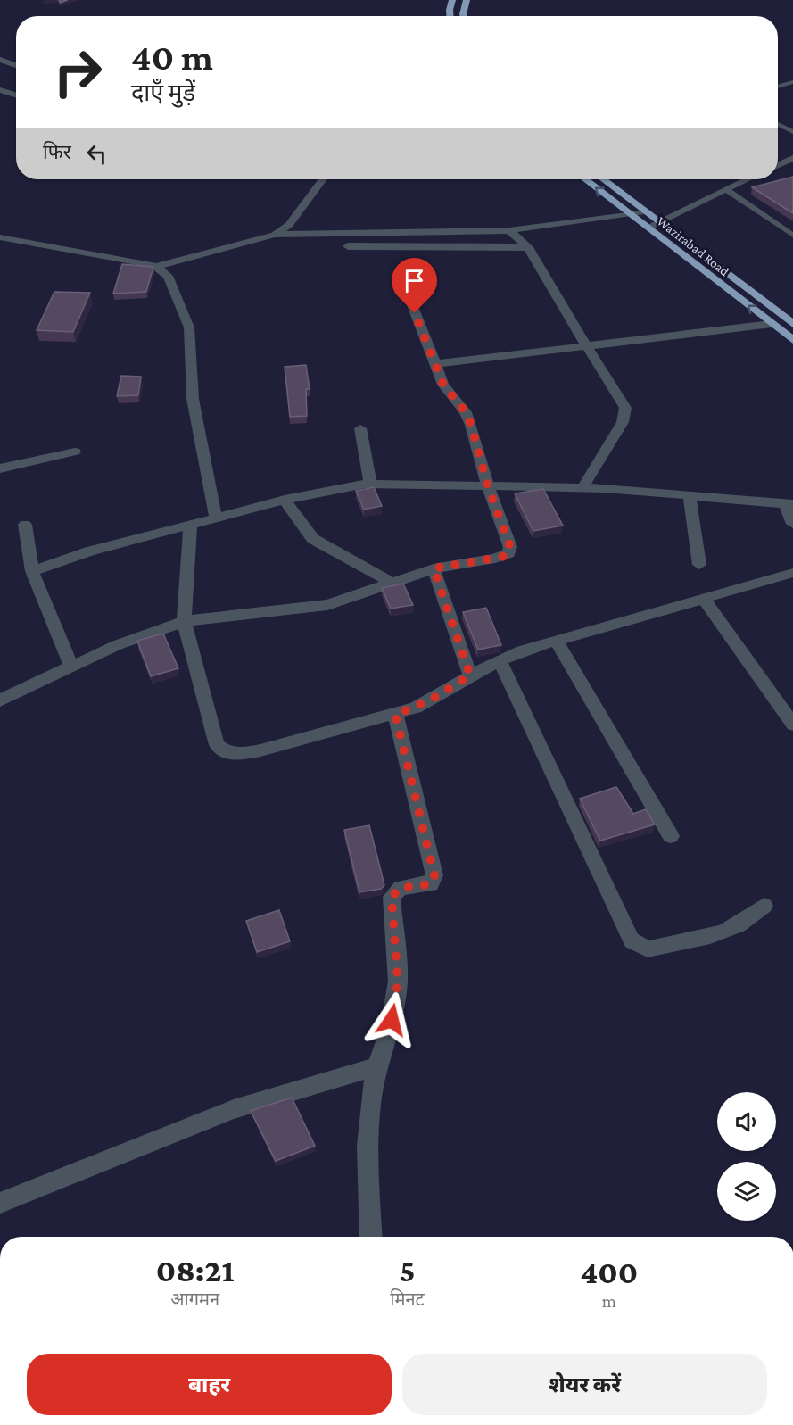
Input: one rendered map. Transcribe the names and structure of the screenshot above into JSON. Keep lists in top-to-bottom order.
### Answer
{
  "streets": {
    "highway": ["Wazirabad Road"]
  },
  "page": {
    "turn": ["40 m", "दाएँ मुड़ें"],
    "then": "फिर",
    "eta": [
      "08:21",
      "आगमन",
      "5",
      "मिनट",
      "400",
      "m"
    ],
    "buttons": ["बाहर", "शेयर करें"]
  }
}
